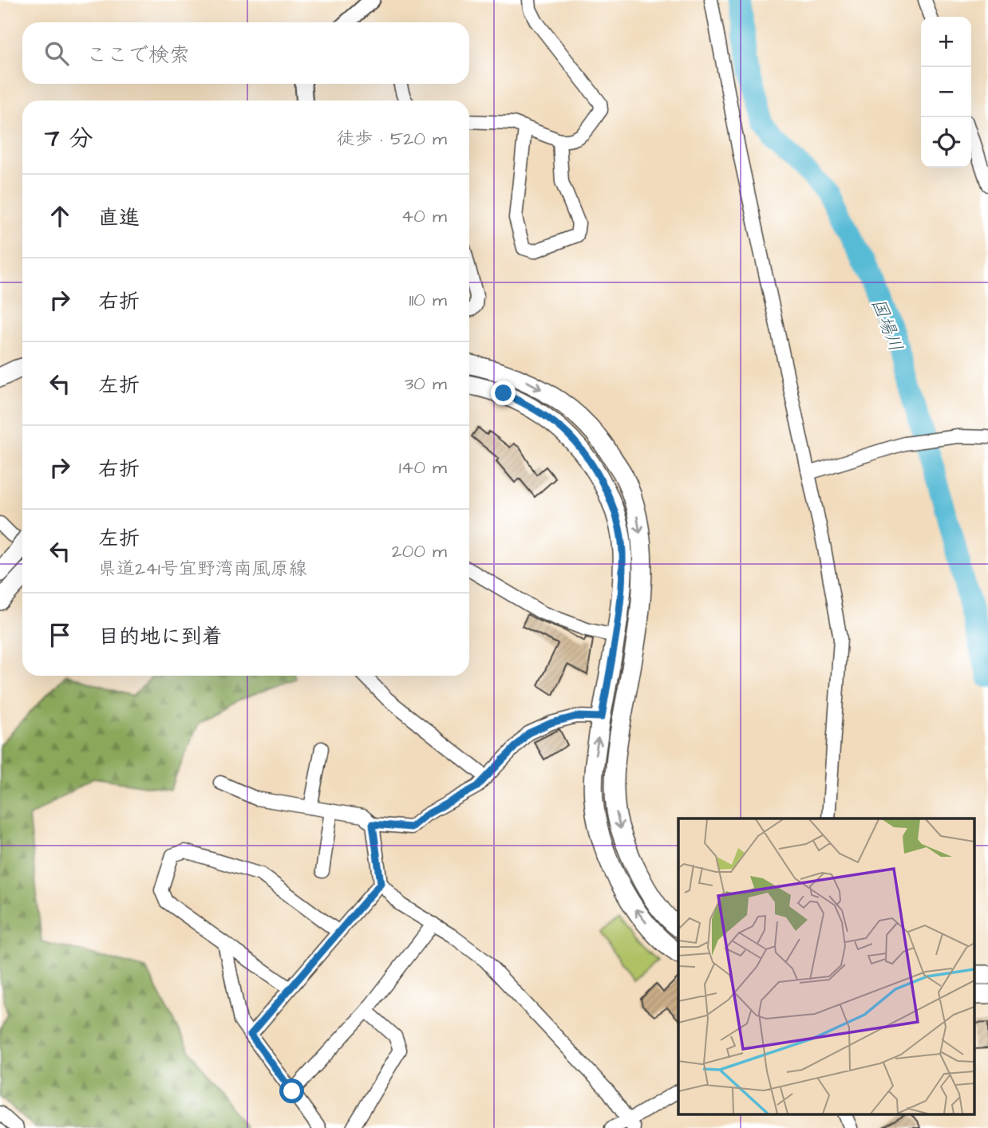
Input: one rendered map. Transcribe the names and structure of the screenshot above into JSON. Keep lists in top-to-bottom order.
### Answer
{
  "water": ["国場川"],
  "page": {
    "map_buttons": ["+", "−"],
    "search": "ここで検索",
    "heading": ["7 分", "徒歩 · 520 m"],
    "list": [
      ["直進", "40 m"],
      ["右折", "110 m"],
      ["左折", "30 m"],
      ["右折", "140 m"],
      ["左折", "県道241号宜野湾南風原線", "200 m"],
      "目的地に到着"
    ]
  }
}
